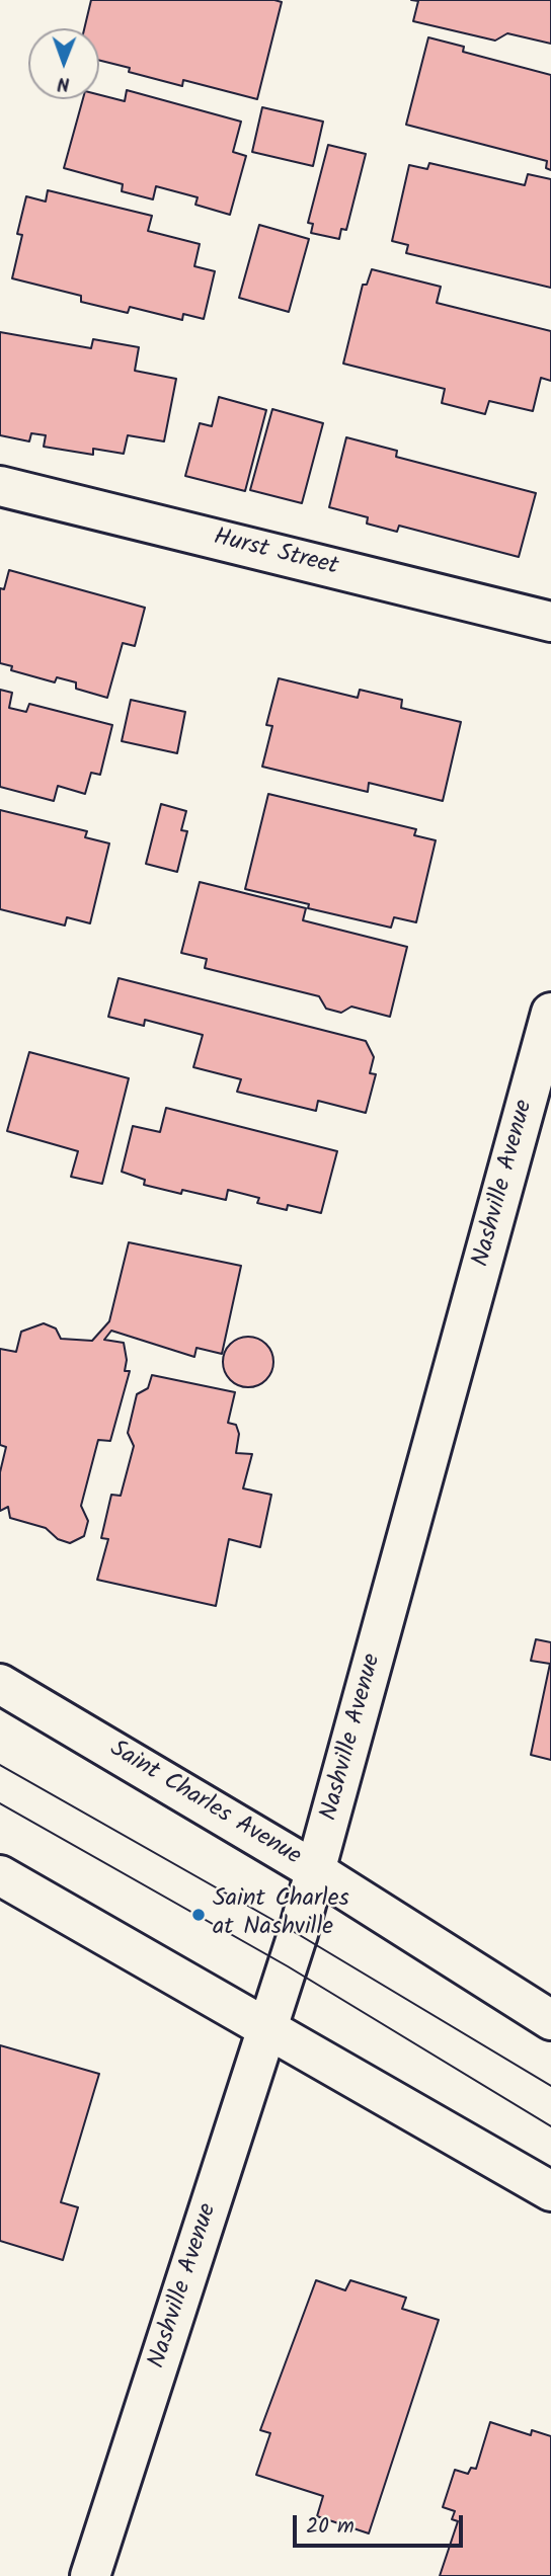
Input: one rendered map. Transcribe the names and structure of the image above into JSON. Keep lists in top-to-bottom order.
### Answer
{
  "streets": {
    "street": ["Hurst Street", "Nashville Avenue", "Saint Charles Avenue"]
  },
  "crossings": [
    ["Nashville Avenue", "Saint Charles Avenue"]
  ],
  "places": ["Saint Charles at Nashville"],
  "scale_bar": "20 m",
  "north": "bottom"
}
